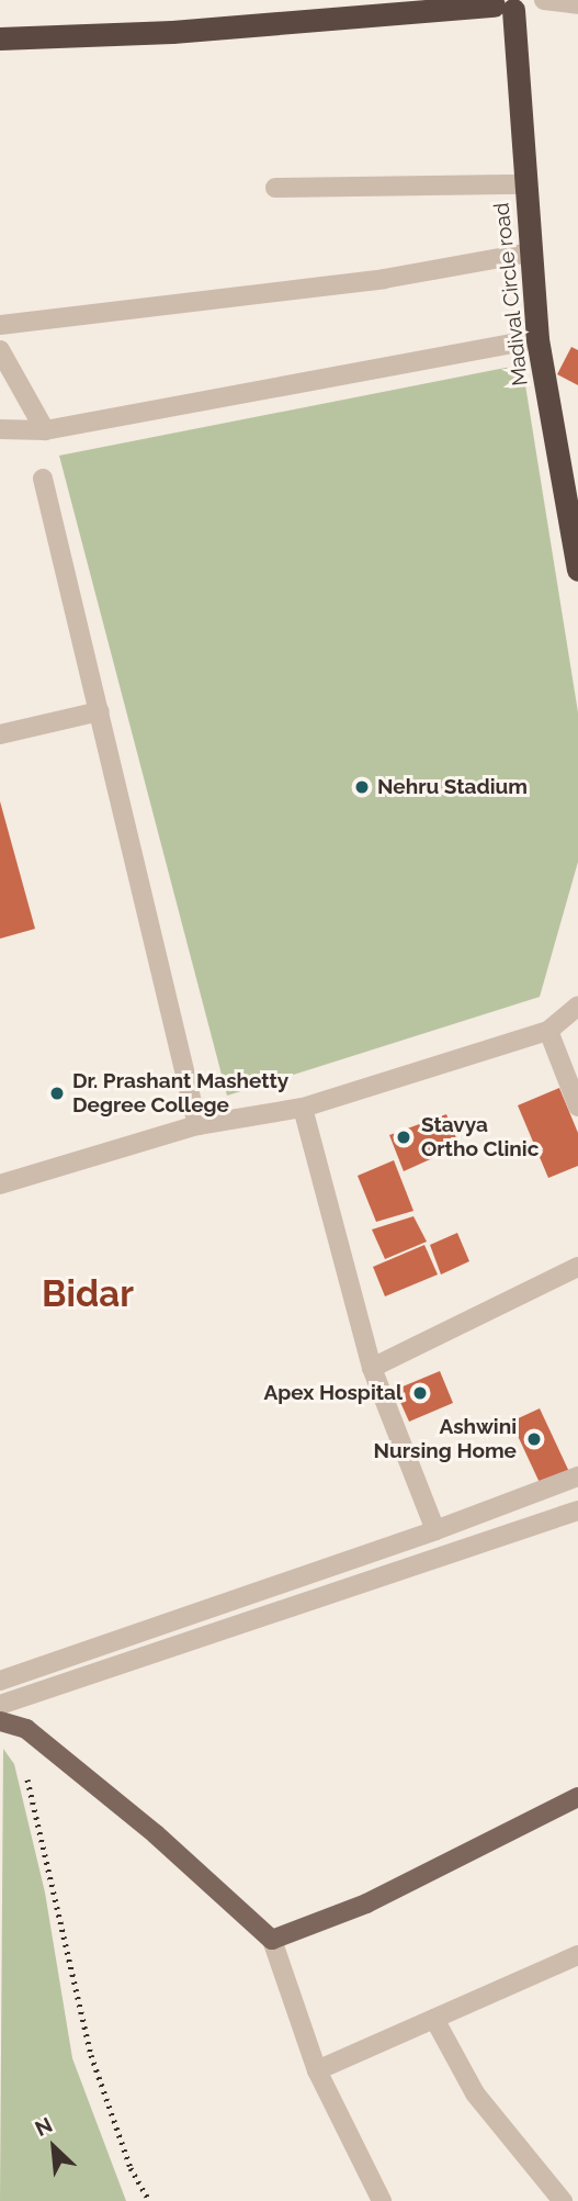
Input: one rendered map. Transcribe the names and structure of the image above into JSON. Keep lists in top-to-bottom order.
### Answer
{
  "streets": {
    "highway": ["Madival Circle road"]
  },
  "districts": ["Bidar"],
  "places": [
    "Nehru Stadium",
    "Dr. Prashant Mashetty Degree College",
    "Stavya Ortho Clinic",
    "Apex Hospital",
    "Ashwini Nursing Home"
  ],
  "north": "top left"
}
